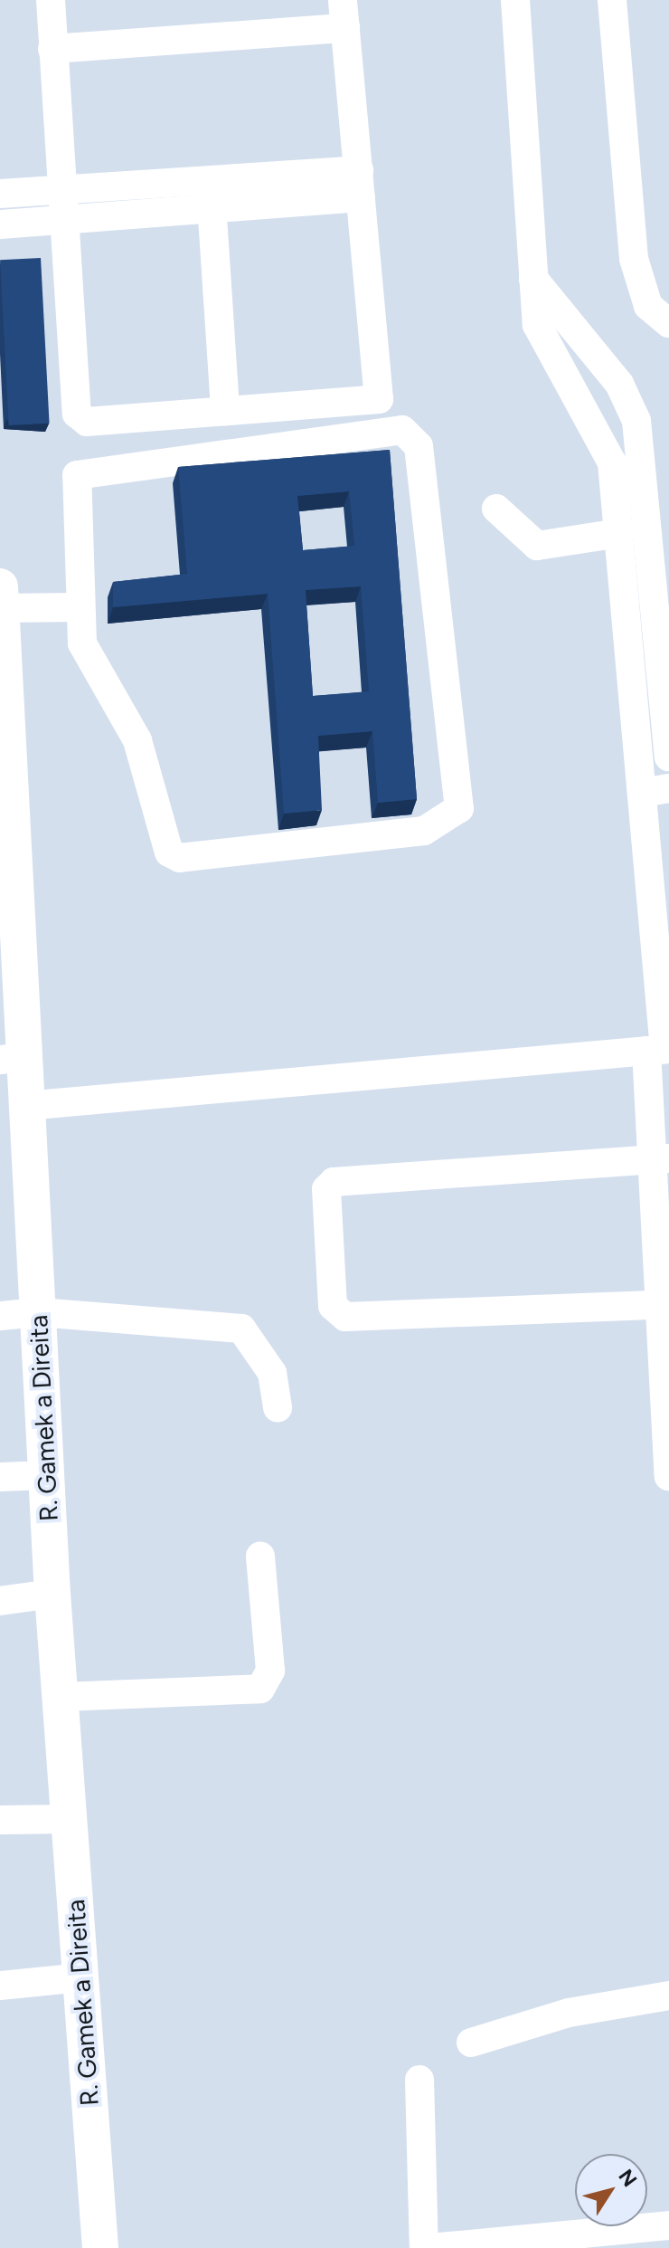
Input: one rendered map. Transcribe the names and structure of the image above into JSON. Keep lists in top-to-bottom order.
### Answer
{
  "streets": {
    "main road": ["R. Gamek a Direita"]
  },
  "north": "top right"
}
